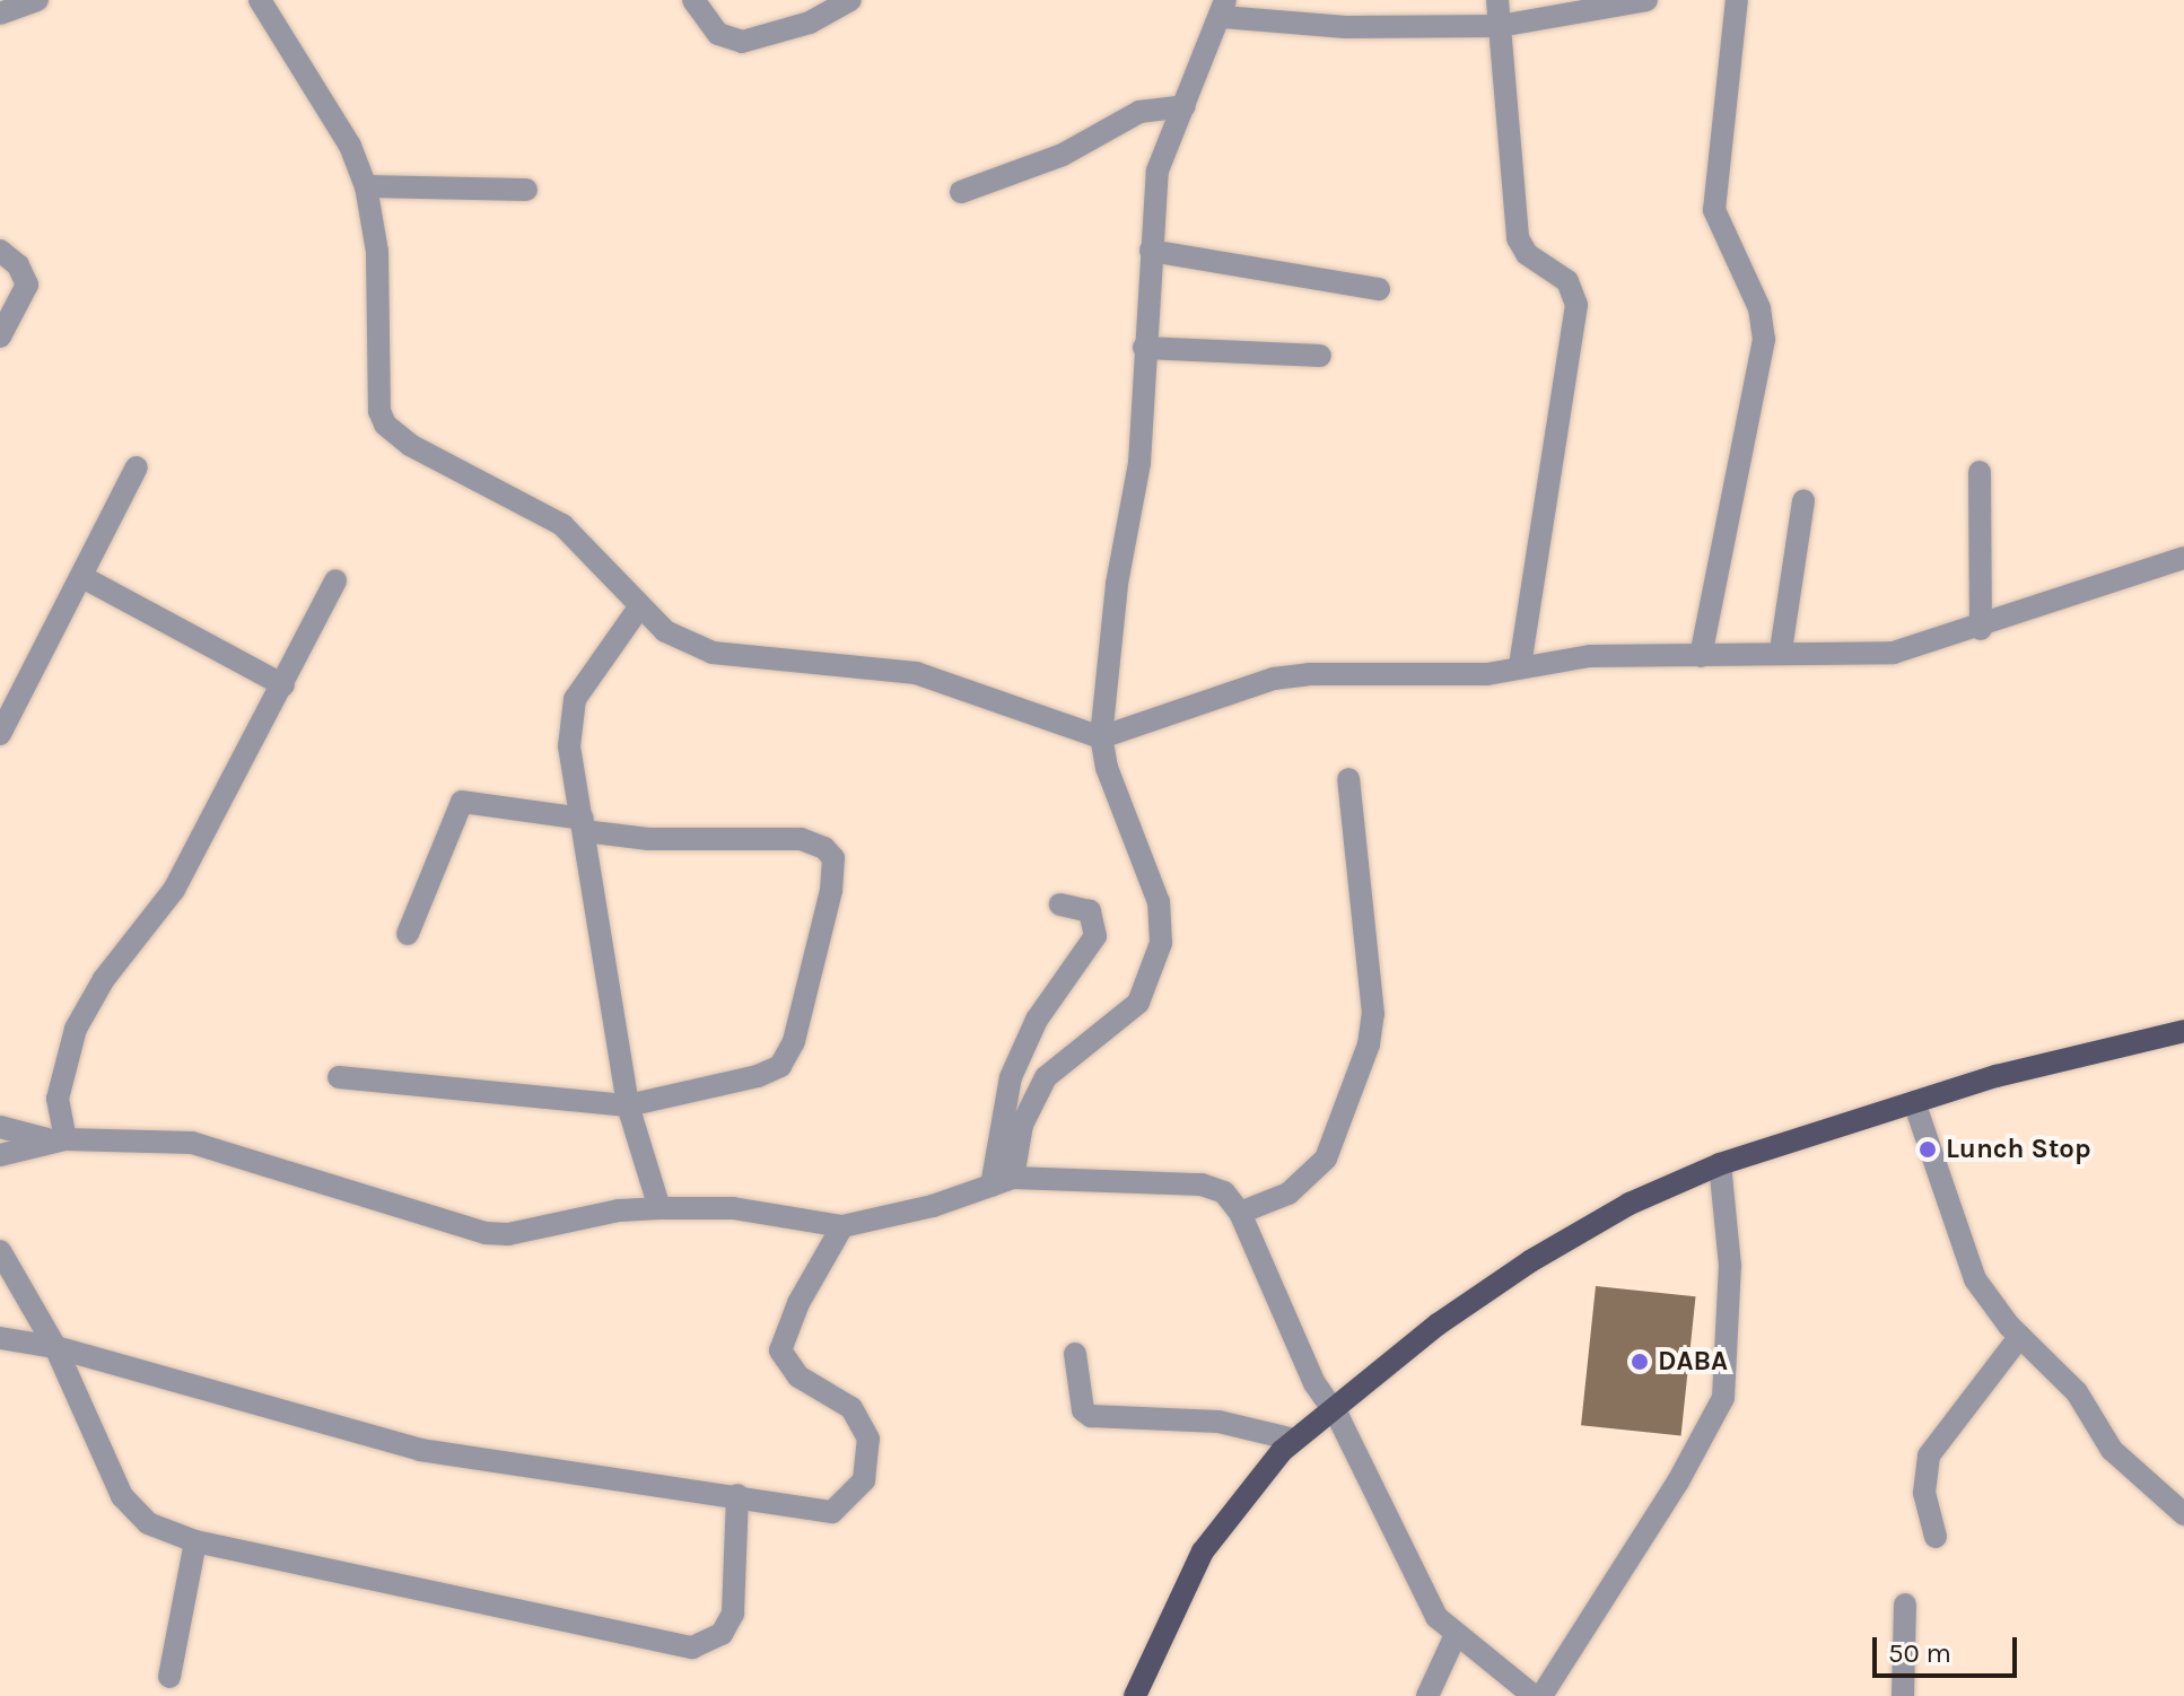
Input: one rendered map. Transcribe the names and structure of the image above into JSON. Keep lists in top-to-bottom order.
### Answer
{
  "places": ["Lunch Stop", "DABA"],
  "scale_bar": "50 m"
}
